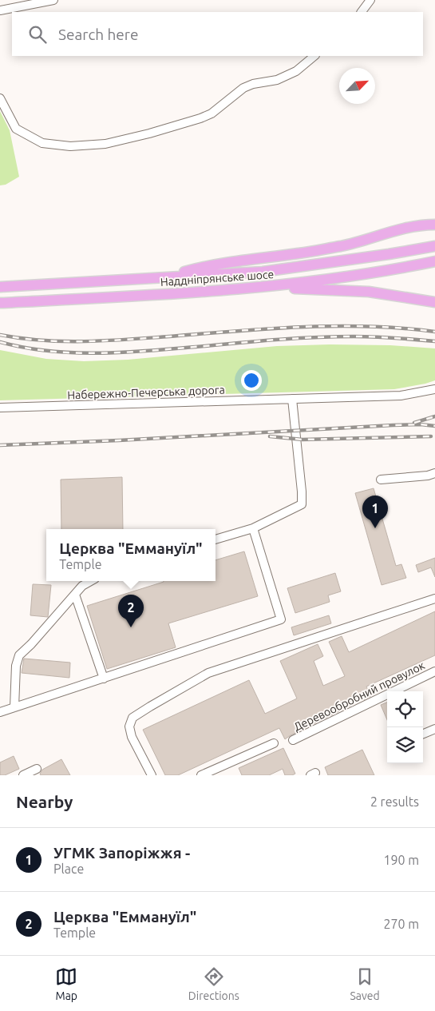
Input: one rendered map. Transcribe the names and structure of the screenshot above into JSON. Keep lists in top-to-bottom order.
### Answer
{
  "streets": {
    "main road": ["Наддніпрянське шосе"],
    "street": ["Набережно-Печерська дорога", "Деревообробний провулок"]
  },
  "north": "top right",
  "page": {
    "search": "Search here",
    "pins": ["1", "2"],
    "popup": ["Церква \"Еммануїл\"", "Temple"],
    "heading": ["Nearby", "2 results"],
    "list": [
      {
        "mark": "1",
        "name": "УГМК Запоріжжя -",
        "note": "Place",
        "value": "190 m"
      },
      {
        "mark": "2",
        "name": "Церква \"Еммануїл\"",
        "note": "Temple",
        "value": "270 m"
      }
    ],
    "nav": ["Map", "Directions", "Saved"]
  }
}
